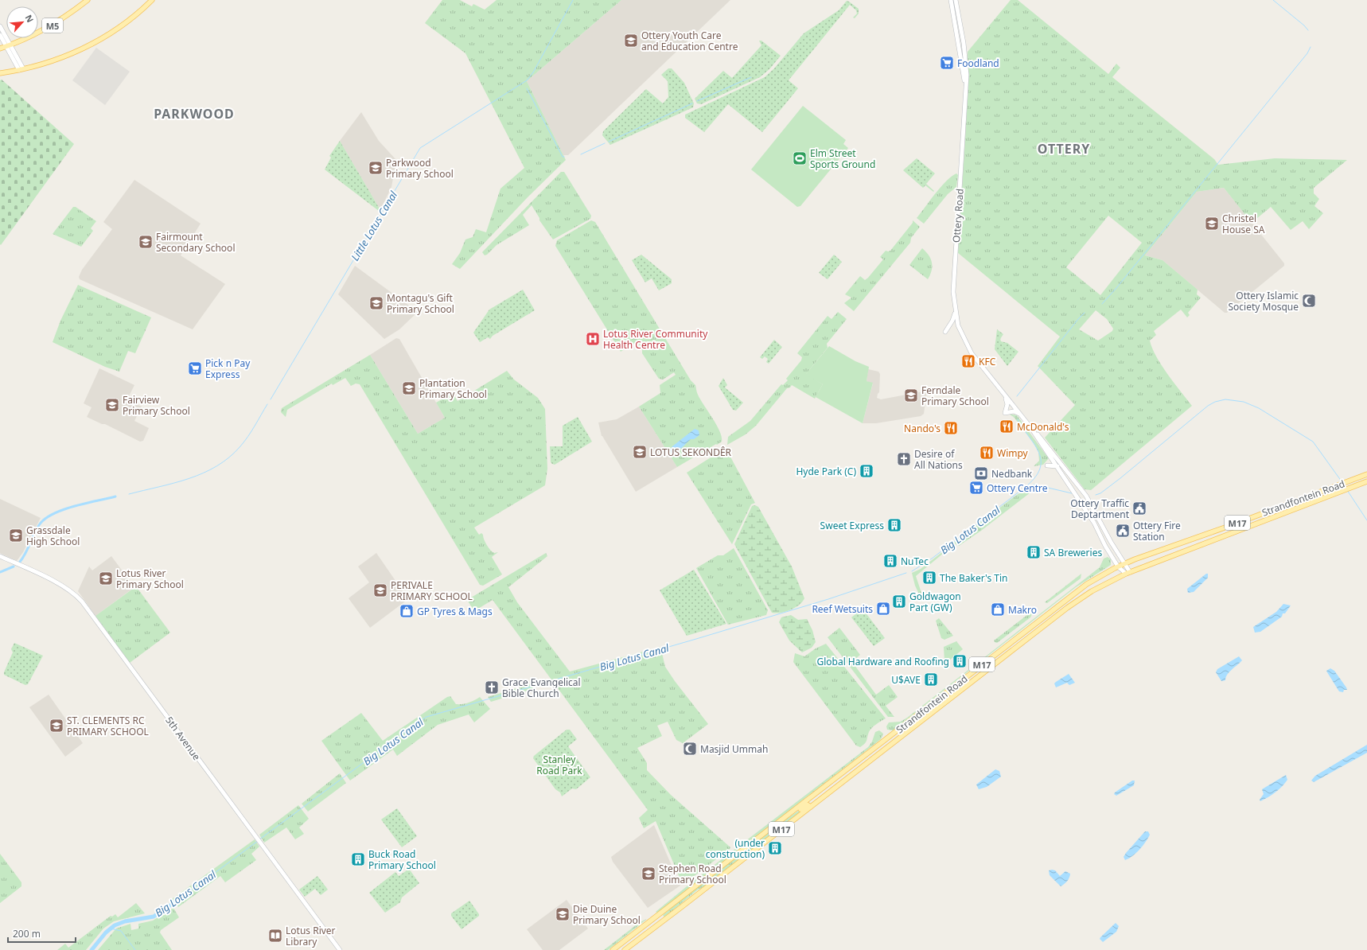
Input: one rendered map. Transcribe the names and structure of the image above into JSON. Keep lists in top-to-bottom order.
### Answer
{
  "streets": {
    "main road": [
      "M5",
      "Ottery Road",
      "Strandfontein Road",
      "M17",
      "5th Avenue"
    ]
  },
  "districts": ["PARKWOOD", "OTTERY"],
  "water": ["Little Lotus Canal", "Big Lotus Canal"],
  "parks": ["Stanley Road Park"],
  "places": {
    "school or university": [
      "Ottery Youth Care and Education Centre",
      "Parkwood Primary School",
      "Christel House SA",
      "Fairmount Secondary School",
      "Montagu's Gift Primary School",
      "Plantation Primary School",
      "Ferndale Primary School",
      "Fairview Primary School",
      "LOTUS SEKONDÊR",
      "Grassdale High School",
      "Lotus River Primary School",
      "PERIVALE PRIMARY SCHOOL",
      "ST. CLEMENTS RC PRIMARY SCHOOL",
      "Stephen Road Primary School",
      "Die Duine Primary School"
    ],
    "supermarket": ["Foodland", "Pick n Pay Express", "Ottery Centre"],
    "sports": ["Elm Street Sports Ground"],
    "mosque": ["Ottery Islamic Society Mosque", "Masjid Ummah"],
    "hospital": ["Lotus River Community Health Centre"],
    "restaurant": [
      "KFC",
      "McDonald's",
      "Nando's",
      "Wimpy"
    ],
    "church": ["Desire of All Nations", "Grace Evangelical Bible Church"],
    "building": [
      "Hyde Park (C)",
      "Sweet Express",
      "SA Breweries",
      "NuTec",
      "The Baker's Tin",
      "Goldwagon Part (GW)",
      "Global Hardware and Roofing",
      "U$AVE",
      "(under construction)",
      "Buck Road Primary School"
    ],
    "bank": ["Nedbank"],
    "public building": ["Ottery Traffic Deptartment", "Ottery Fire Station"],
    "shop": ["Reef Wetsuits", "Makro", "GP Tyres & Mags"],
    "library": ["Lotus River Library"]
  },
  "scale_bar": "200 m",
  "north": "top right"
}
